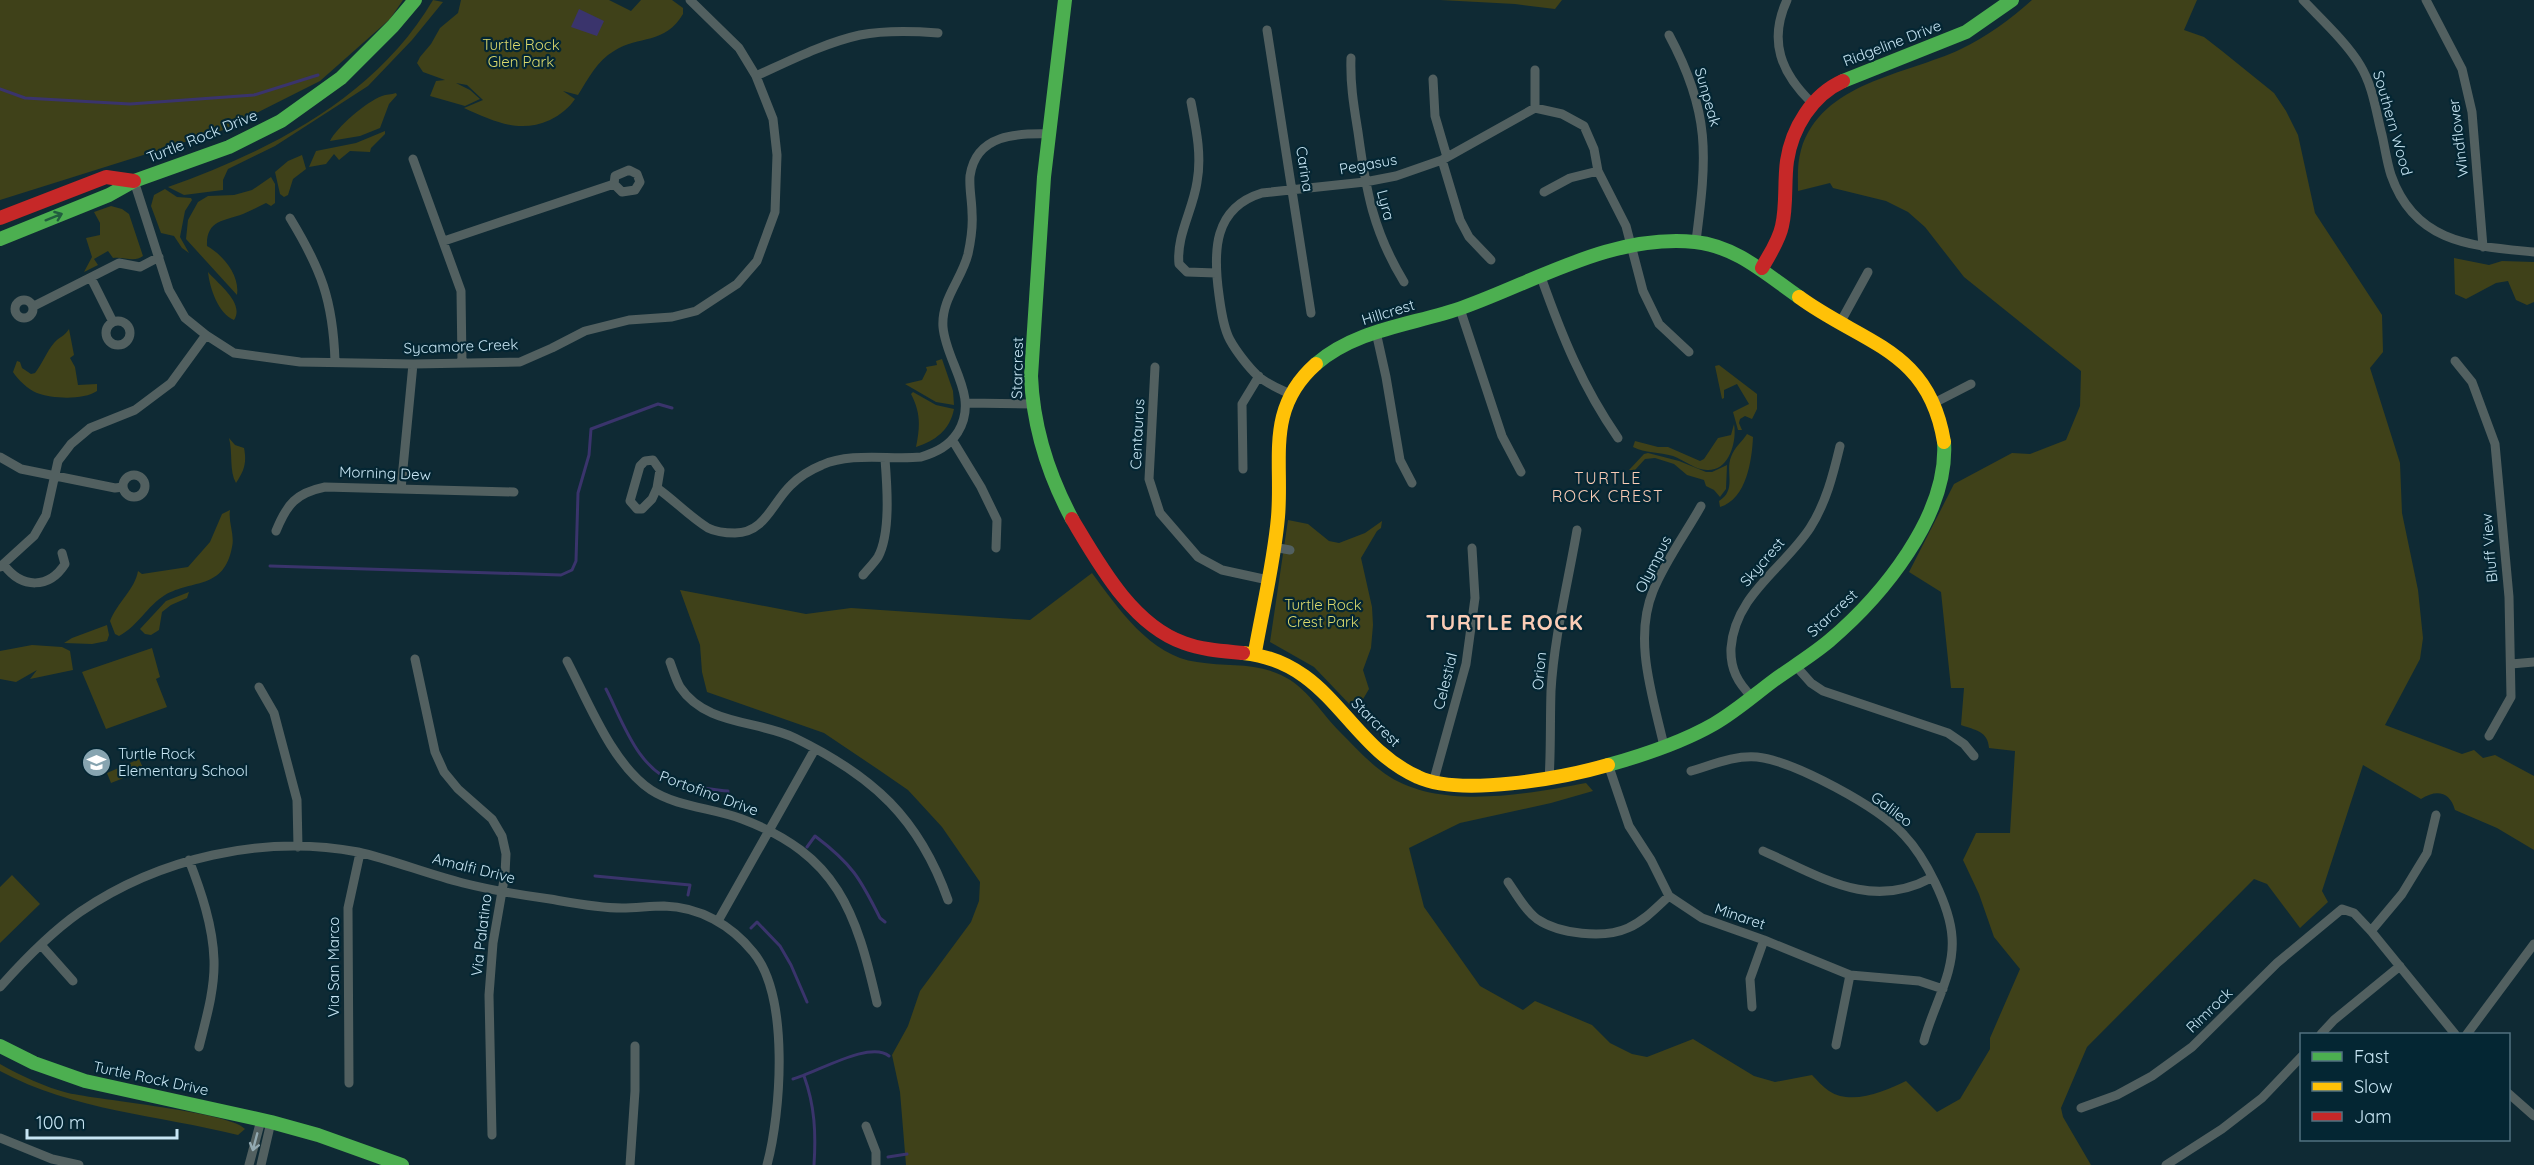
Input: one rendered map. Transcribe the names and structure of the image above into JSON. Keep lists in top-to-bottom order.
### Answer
{
  "streets": {
    "street": [
      "Ridgeline Drive",
      "Sunpeak",
      "Southern Wood",
      "Turtle Rock Drive",
      "Windflower",
      "Pegasus",
      "Carina",
      "Lyra",
      "Hillcrest",
      "Sycamore Creek",
      "Starcrest",
      "Centaurus",
      "Morning Dew",
      "Bluff View",
      "Skycrest",
      "Olympus",
      "Orion",
      "Celestial",
      "Portofino Drive",
      "Galileo",
      "Amalfi Drive",
      "Minaret",
      "Via Palatino",
      "Via San Marco",
      "Rimrock"
    ]
  },
  "crossings": [
    ["Ridgeline Drive", "Hillcrest"],
    ["Ridgeline Drive", "Starcrest"],
    ["Sunpeak", "Hillcrest"],
    ["Southern Wood", "Windflower"],
    ["Turtle Rock Drive", "Sycamore Creek"],
    ["Pegasus", "Carina"],
    ["Pegasus", "Lyra"],
    ["Pegasus", "Hillcrest"],
    ["Hillcrest", "Starcrest"],
    ["Hillcrest", "Centaurus"],
    ["Starcrest", "Skycrest"],
    ["Starcrest", "Olympus"],
    ["Starcrest", "Orion"],
    ["Starcrest", "Celestial"],
    ["Galileo", "Minaret"],
    ["Amalfi Drive", "Via Palatino"],
    ["Amalfi Drive", "Via San Marco"]
  ],
  "districts": ["TURTLE ROCK CREST", "TURTLE ROCK"],
  "parks": ["Turtle Rock Glen Park", "Turtle Rock Crest Park"],
  "places": {
    "school or university": ["Turtle Rock Elementary School"]
  },
  "legend": ["Fast", "Slow", "Jam"],
  "scale_bar": "100 m"
}
